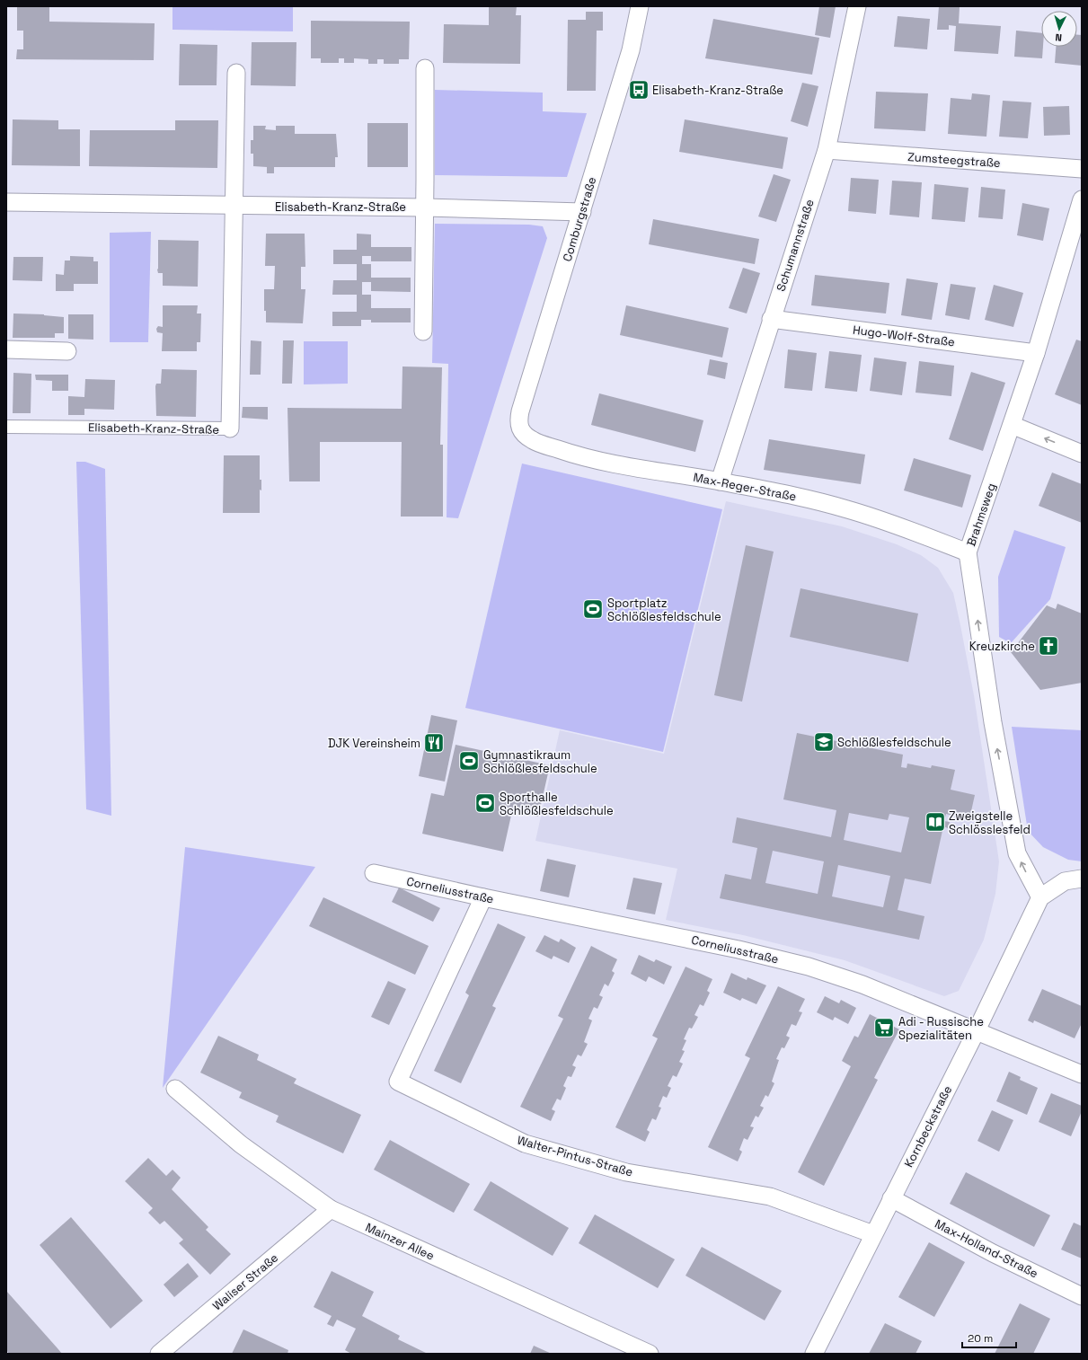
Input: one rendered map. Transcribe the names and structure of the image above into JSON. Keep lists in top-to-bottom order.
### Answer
{
  "streets": {
    "street": [
      "Zumsteegstraße",
      "Elisabeth-Kranz-Straße",
      "Comburgstraße",
      "Schumannstraße",
      "Hugo-Wolf-Straße",
      "Max-Reger-Straße",
      "Brahmsweg",
      "Corneliusstraße",
      "Kornbeckstraße",
      "Walter-Pintus-Straße",
      "Mainzer Allee",
      "Max-Holland-Straße",
      "Waliser Straße"
    ]
  },
  "crossings": [
    ["Zumsteegstraße", "Schumannstraße"],
    ["Elisabeth-Kranz-Straße", "Comburgstraße"],
    ["Comburgstraße", "Max-Reger-Straße"],
    ["Schumannstraße", "Hugo-Wolf-Straße"],
    ["Schumannstraße", "Max-Reger-Straße"],
    ["Hugo-Wolf-Straße", "Brahmsweg"],
    ["Max-Reger-Straße", "Brahmsweg"],
    ["Brahmsweg", "Kornbeckstraße"],
    ["Corneliusstraße", "Kornbeckstraße"],
    ["Corneliusstraße", "Walter-Pintus-Straße"],
    ["Kornbeckstraße", "Walter-Pintus-Straße"],
    ["Kornbeckstraße", "Max-Holland-Straße"],
    ["Mainzer Allee", "Waliser Straße"]
  ],
  "one_way": ["Brahmsweg"],
  "places": {
    "bus stop": ["Elisabeth-Kranz-Straße"],
    "sports": ["Sportplatz Schlößlesfeldschule", "Gymnastikraum Schlößlesfeldschule", "Sporthalle Schlößlesfeldschule"],
    "church": ["Kreuzkirche"],
    "school or university": ["Schlößlesfeldschule"],
    "restaurant": ["DJK Vereinsheim"],
    "library": ["Zweigstelle Schlösslesfeld"],
    "supermarket": ["Adi - Russische Spezialitäten"]
  },
  "scale_bar": "20 m",
  "north": "bottom"
}
